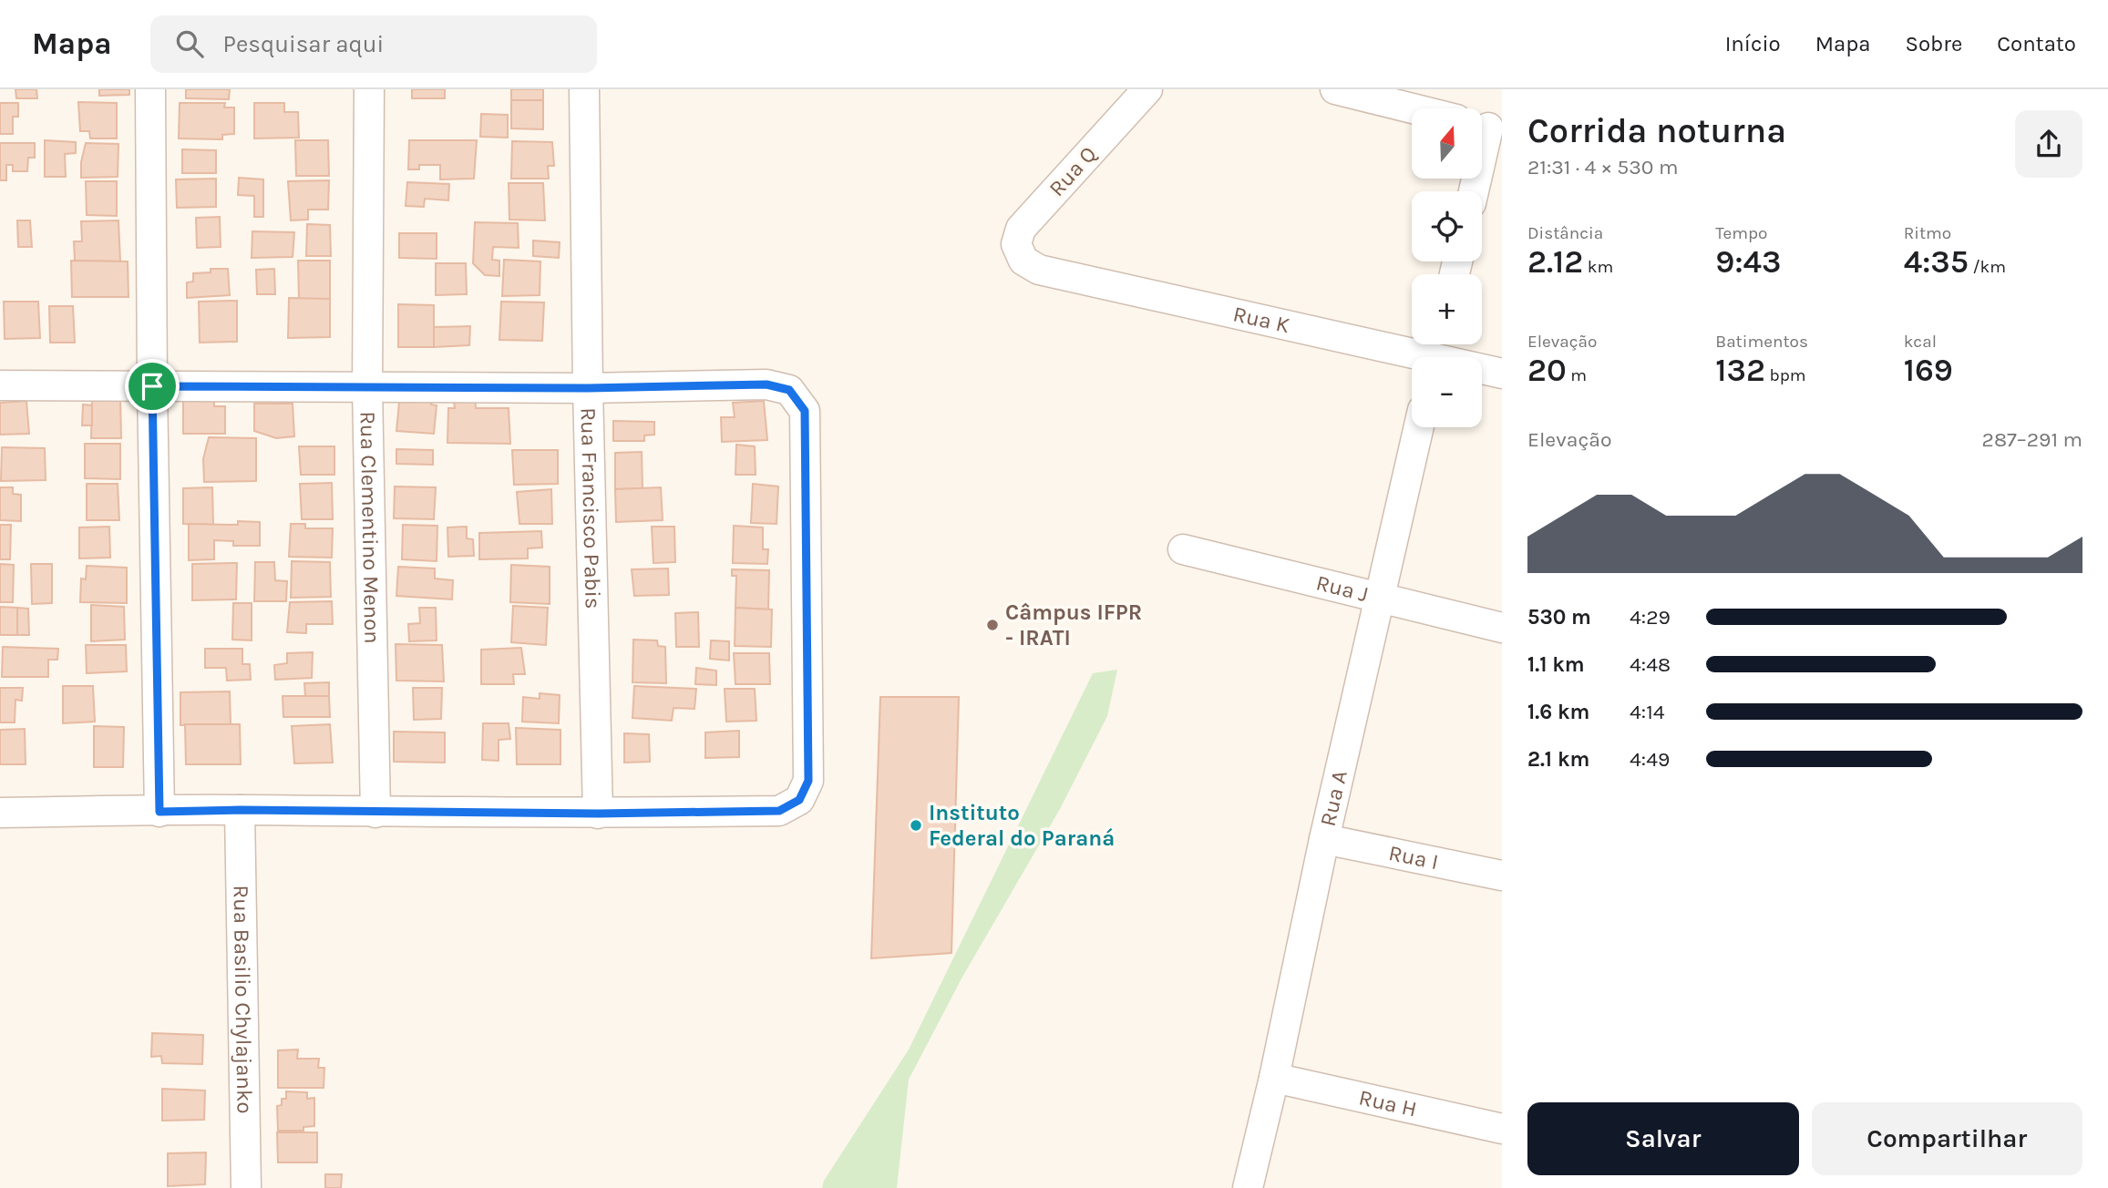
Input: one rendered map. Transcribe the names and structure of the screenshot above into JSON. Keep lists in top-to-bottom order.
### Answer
{
  "streets": {
    "street": [
      "Rua Q",
      "Rua K",
      "Rua Francisco Pabis",
      "Rua Clementino Menon",
      "Rua J",
      "Rua A",
      "Rua I",
      "Rua Basilio Chylajanko",
      "Rua H"
    ]
  },
  "crossings": [
    ["Rua Q", "Rua K"],
    ["Rua J", "Rua A"],
    ["Rua A", "Rua I"],
    ["Rua A", "Rua H"]
  ],
  "places": ["Câmpus IFPR - IRATI", "Instituto Federal do Paraná"],
  "north": "top",
  "page": {
    "header": "Mapa",
    "search": "Pesquisar aqui",
    "nav": [
      "Início",
      "Mapa",
      "Sobre",
      "Contato"
    ],
    "heading": ["Corrida noturna", "21:31 · 4 × 530 m"],
    "map_buttons": ["+", "−"],
    "stats": [
      ["Distância", "2.12 km"],
      ["Tempo", "9:43"],
      ["Ritmo", "4:35 /km"],
      ["Elevação", "20 m"],
      ["Batimentos", "132 bpm"],
      ["kcal", "169"]
    ],
    "chart": ["Elevação", "287–291 m"],
    "list": [
      {
        "name": "530 m",
        "note": "4:29"
      },
      {
        "name": "1.1 km",
        "note": "4:48"
      },
      {
        "name": "1.6 km",
        "note": "4:14"
      },
      {
        "name": "2.1 km",
        "note": "4:49"
      }
    ],
    "buttons": ["Salvar", "Compartilhar"]
  }
}
